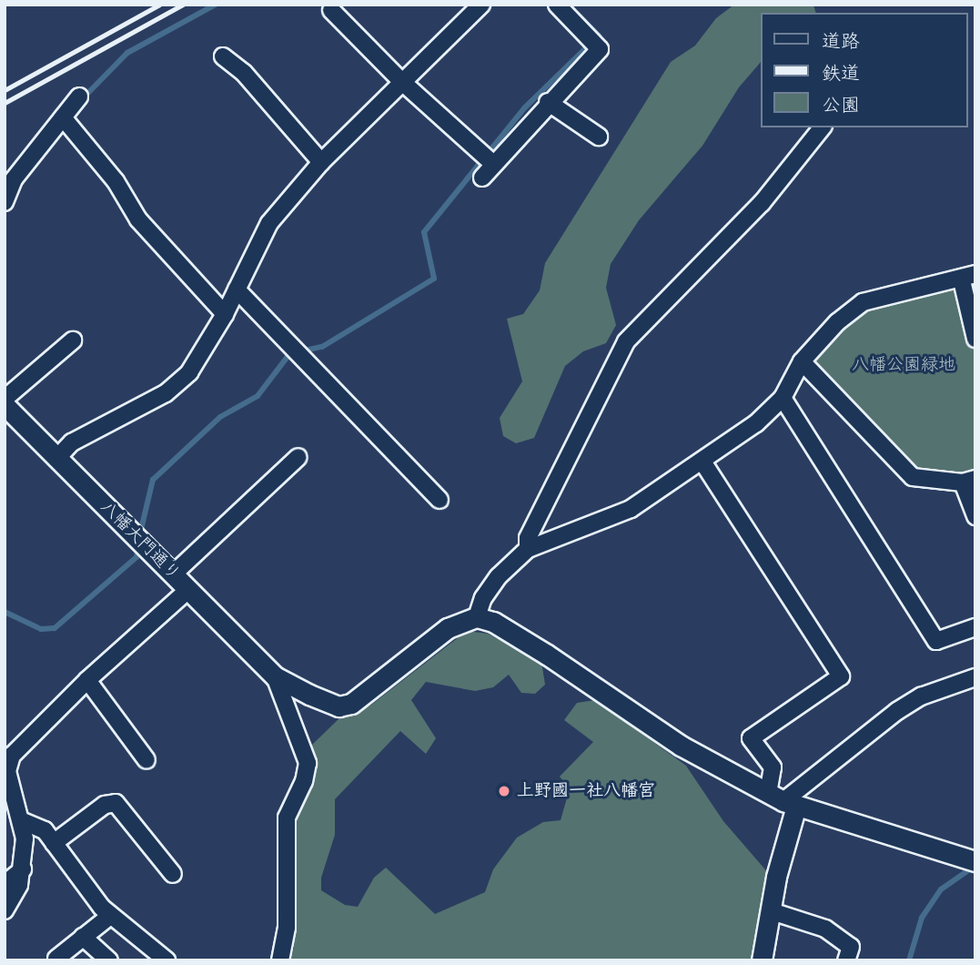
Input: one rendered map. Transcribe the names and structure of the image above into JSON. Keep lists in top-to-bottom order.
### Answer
{
  "streets": {
    "street": ["八幡大門通り"]
  },
  "parks": ["八幡公園緑地"],
  "places": ["上野國一社八幡宮"],
  "legend": ["道路", "鉄道", "公園"]
}
